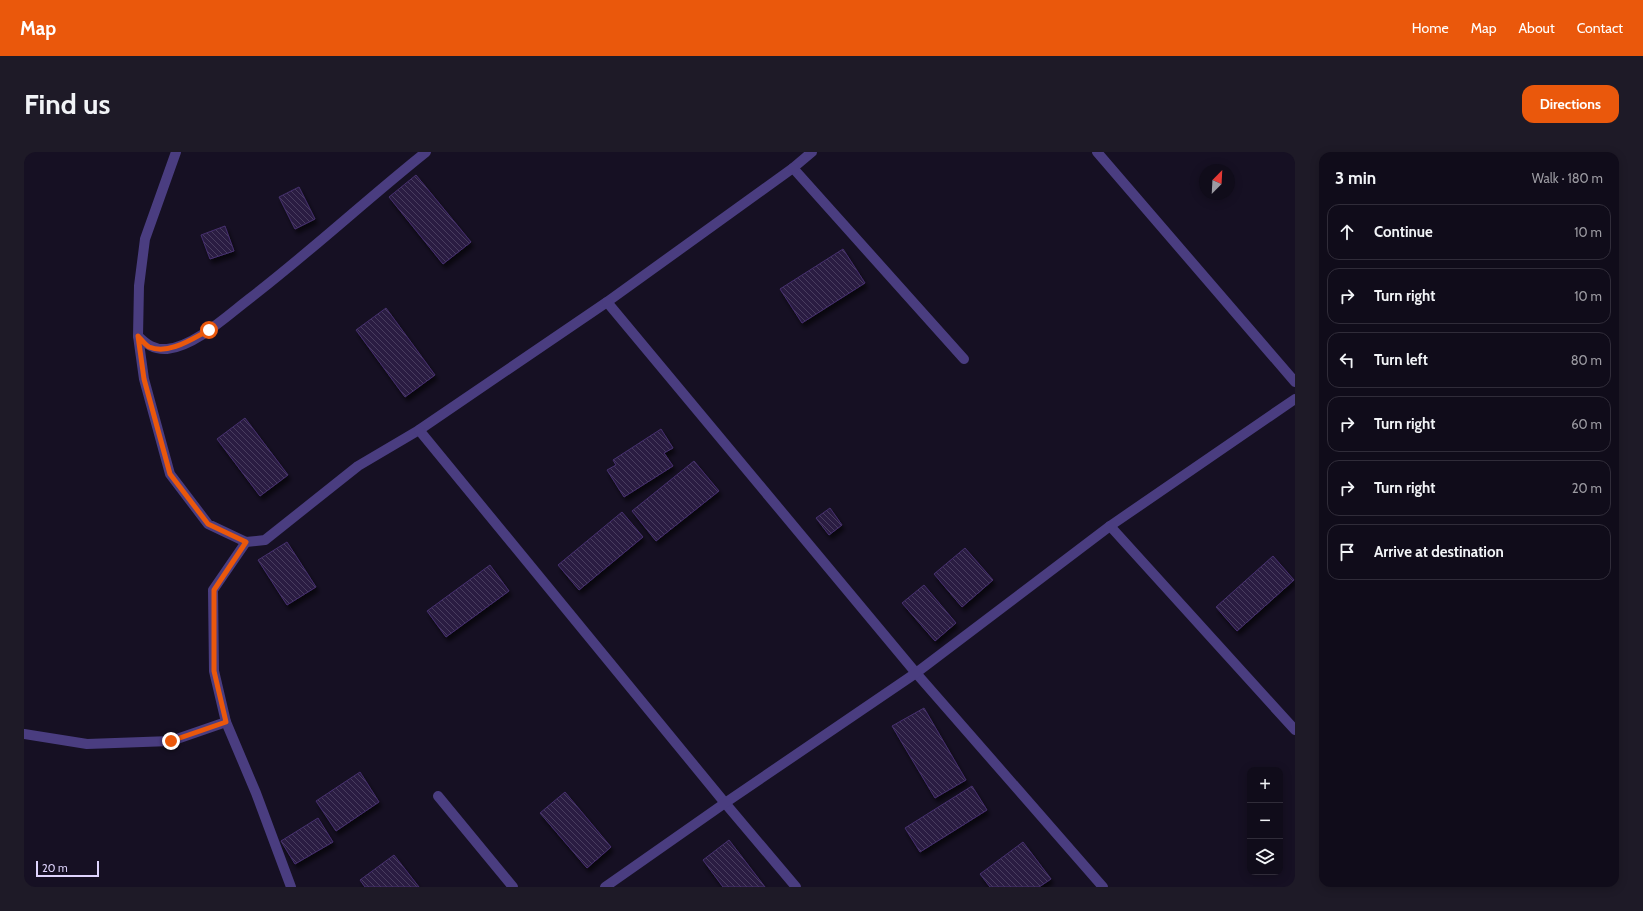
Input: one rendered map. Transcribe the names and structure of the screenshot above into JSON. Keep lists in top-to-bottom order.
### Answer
{
  "scale_bar": "20 m",
  "north": "top right",
  "page": {
    "header": "Map",
    "nav": [
      "Home",
      "Map",
      "About",
      "Contact"
    ],
    "buttons": "Directions",
    "title": "Find us",
    "heading": ["3 min", "Walk · 180 m"],
    "list": [
      ["Continue", "10 m"],
      ["Turn right", "10 m"],
      ["Turn left", "80 m"],
      ["Turn right", "60 m"],
      ["Turn right", "20 m"],
      "Arrive at destination"
    ],
    "map_buttons": ["+", "−"],
    "scale": "20 m"
  }
}
